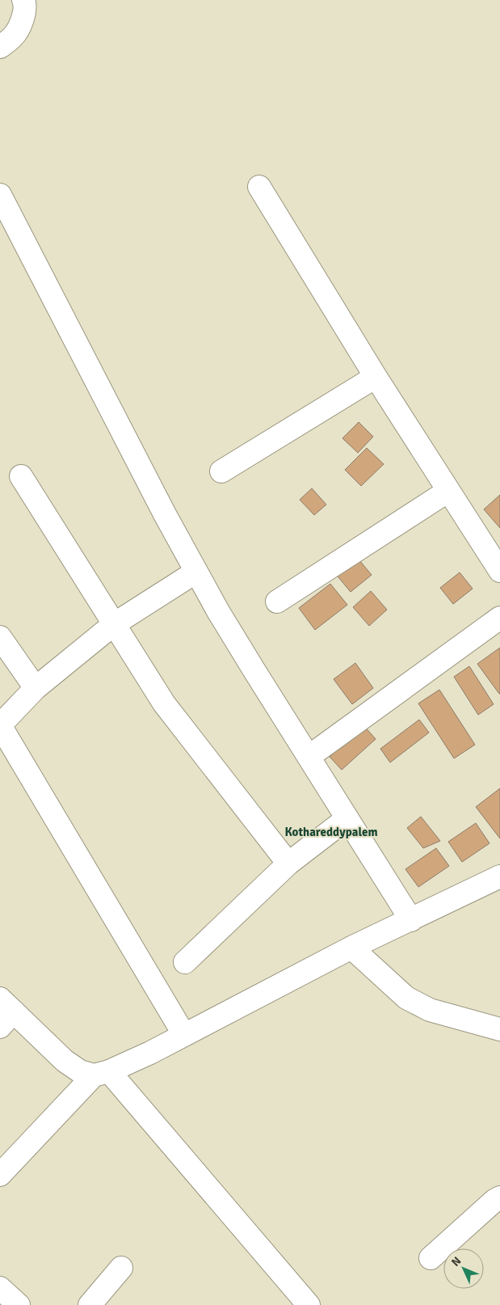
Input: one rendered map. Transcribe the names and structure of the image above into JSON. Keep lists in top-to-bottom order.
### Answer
{
  "districts": ["Kothareddypalem"],
  "north": "top left"
}
